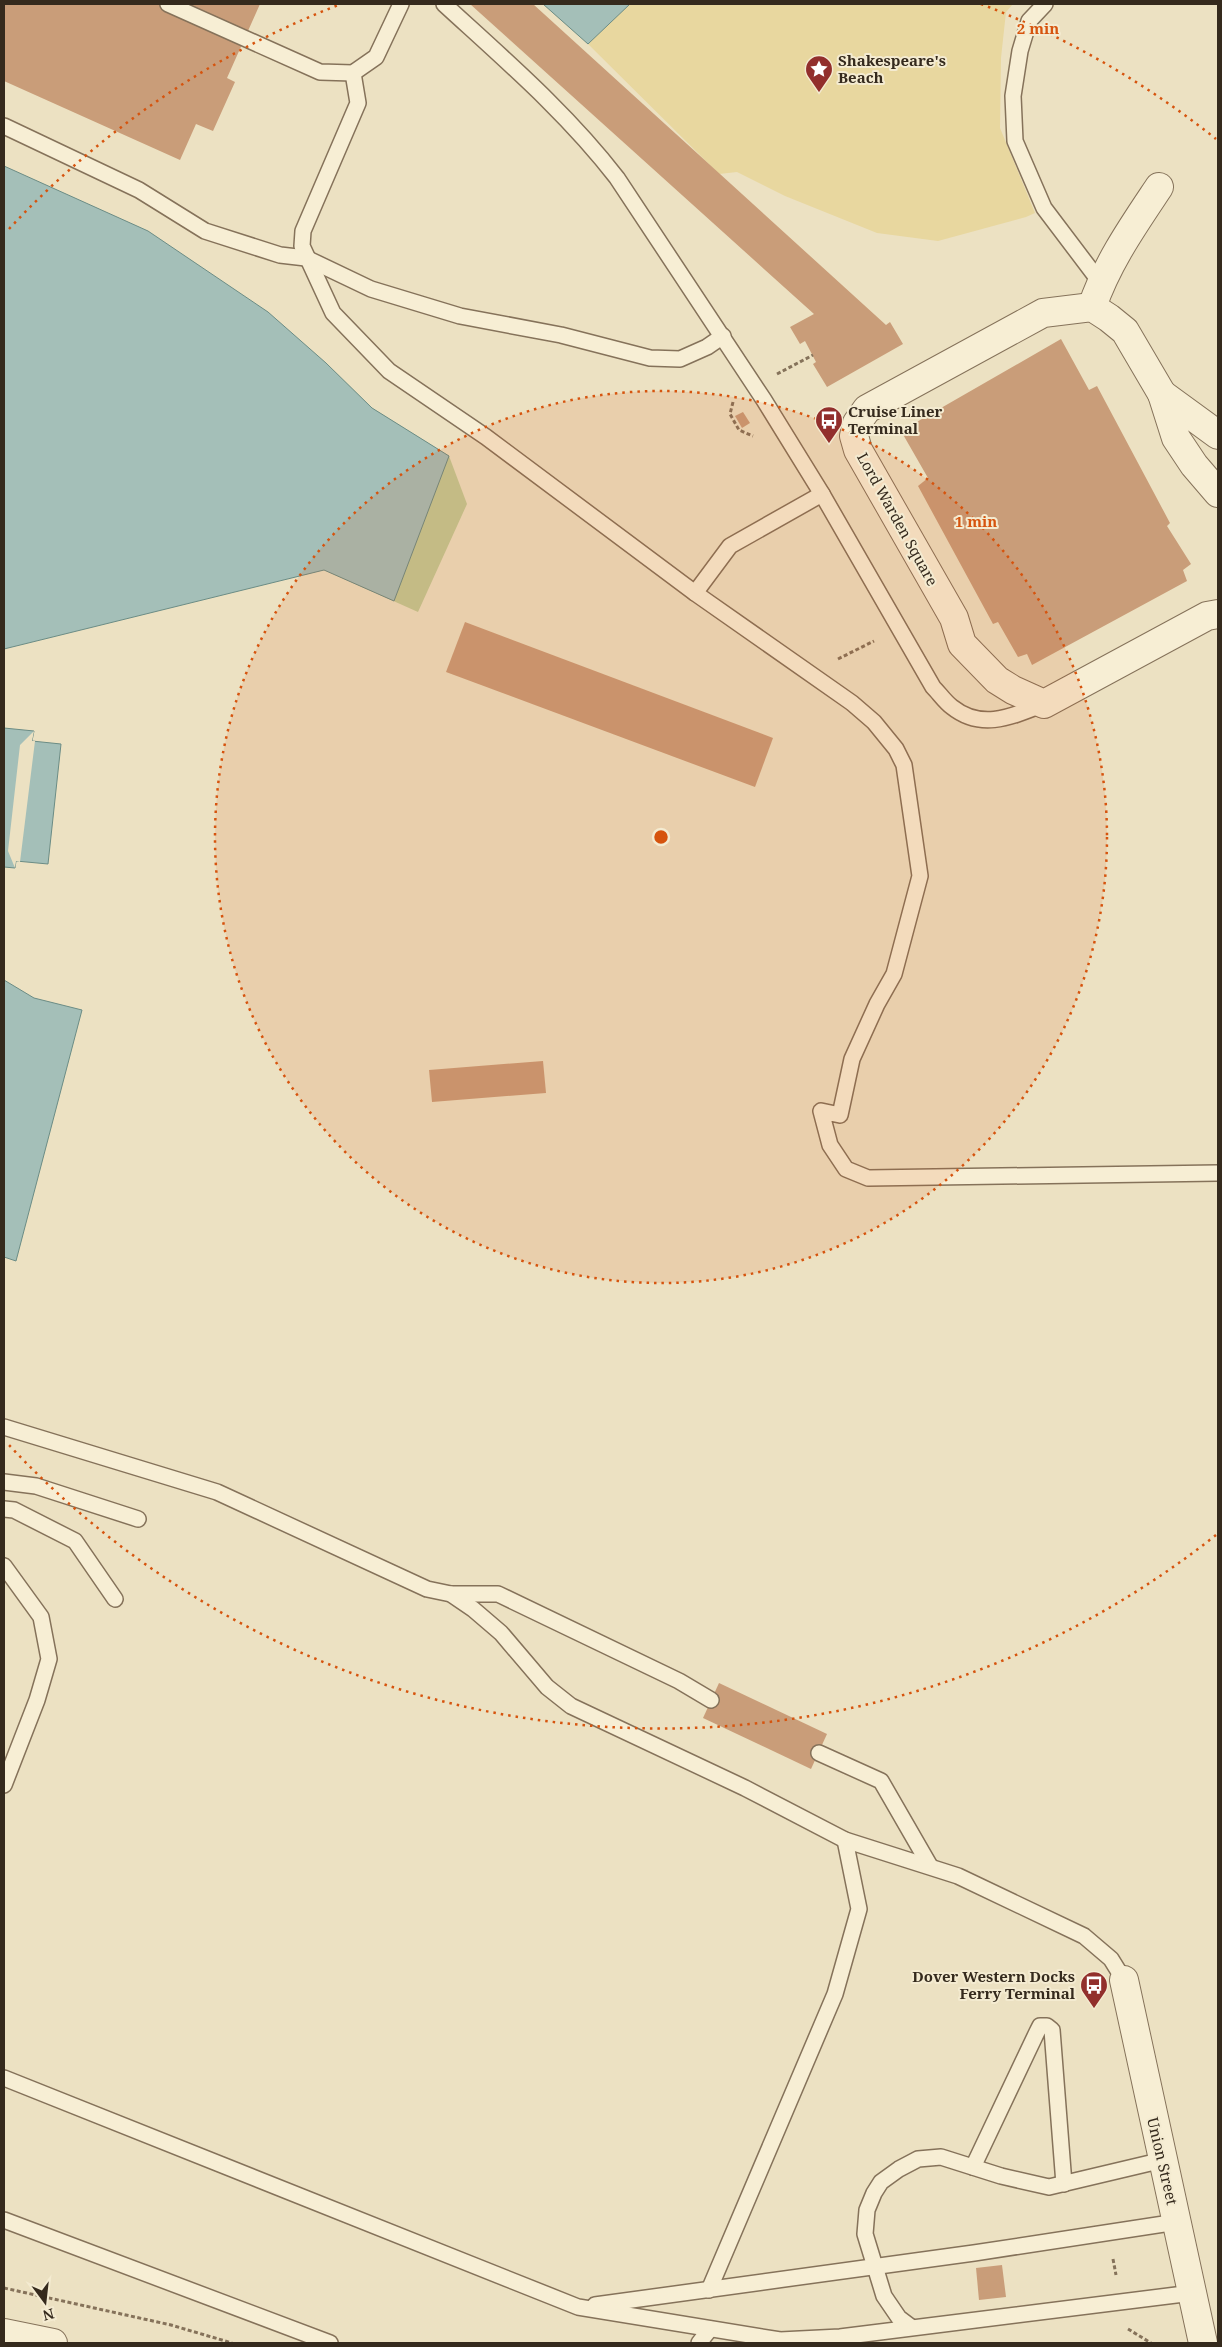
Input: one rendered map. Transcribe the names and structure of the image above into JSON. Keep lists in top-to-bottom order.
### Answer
{
  "streets": {
    "street": ["Lord Warden Square", "Union Street"]
  },
  "places": {
    "place": ["Shakespeare's Beach"],
    "bus stop": ["Cruise Liner Terminal", "Dover Western Docks Ferry Terminal"]
  },
  "north": "bottom",
  "rings": ["2 min", "1 min"]
}
